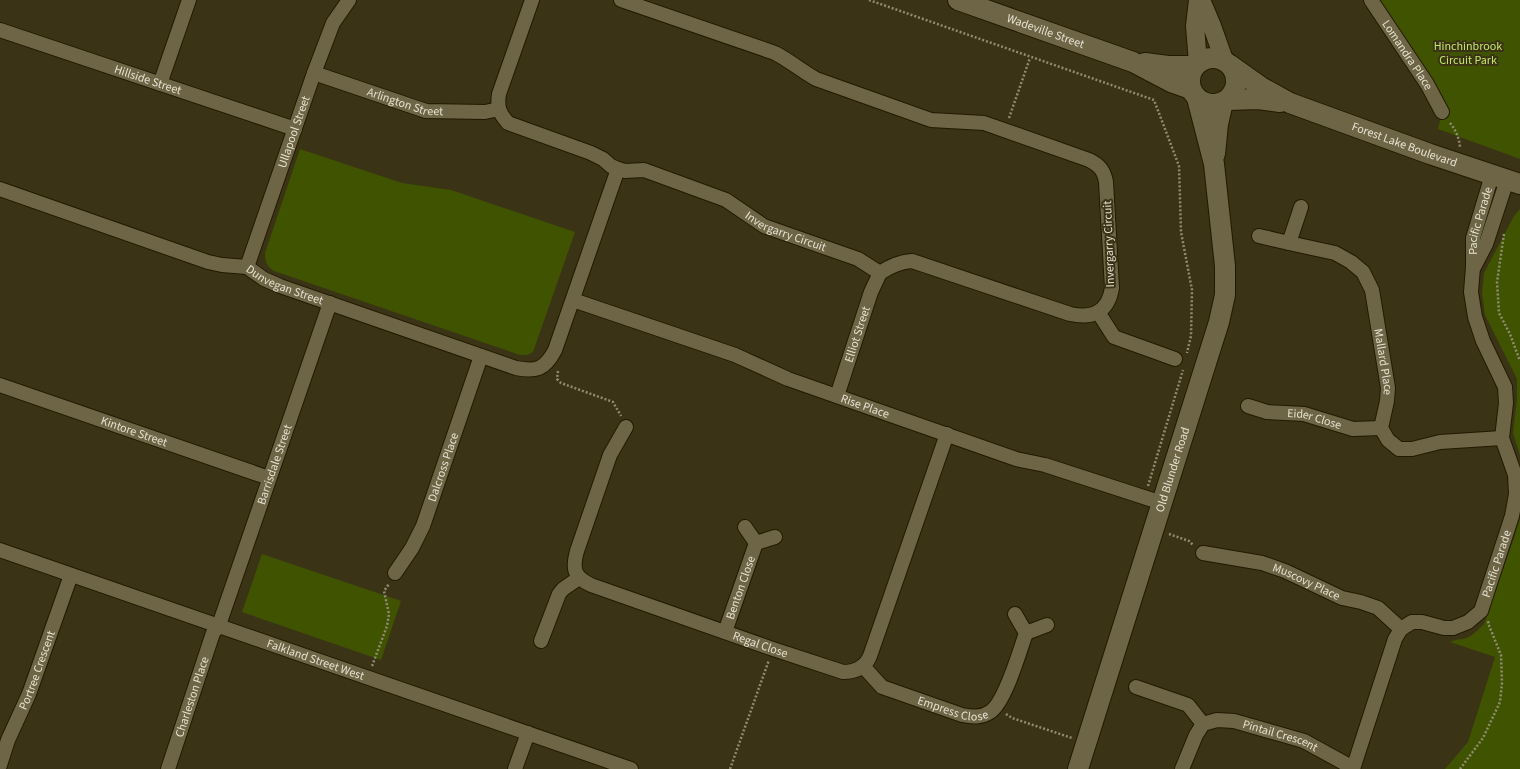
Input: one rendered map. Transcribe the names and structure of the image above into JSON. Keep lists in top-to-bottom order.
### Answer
{
  "streets": {
    "main road": ["Wadeville Street", "Forest Lake Boulevard", "Old Blunder Road"],
    "street": [
      "Lomandra Place",
      "Hillside Street",
      "Arlington Street",
      "Ullapool Street",
      "Pacific Parade",
      "Invergarry Circuit",
      "Dunvegan Street",
      "Elliot Street",
      "Mallard Place",
      "Rise Place",
      "Eider Close",
      "Kintore Street",
      "Barrisdale Street",
      "Dalcross Place",
      "Muscovy Place",
      "Benton Close",
      "Regal Close",
      "Falkland Street West",
      "Portree Crescent",
      "Charleston Place",
      "Empress Close",
      "Pintail Crescent"
    ]
  },
  "crossings": [
    ["Wadeville Street", "Forest Lake Boulevard"],
    ["Wadeville Street", "Old Blunder Road"],
    ["Hillside Street", "Ullapool Street"],
    ["Arlington Street", "Ullapool Street"],
    ["Arlington Street", "Invergarry Circuit"],
    ["Ullapool Street", "Dunvegan Street"],
    ["Forest Lake Boulevard", "Pacific Parade"],
    ["Forest Lake Boulevard", "Old Blunder Road"],
    ["Pacific Parade", "Muscovy Place"],
    ["Invergarry Circuit", "Elliot Street"],
    ["Dunvegan Street", "Rise Place"],
    ["Dunvegan Street", "Barrisdale Street"],
    ["Dunvegan Street", "Dalcross Place"],
    ["Elliot Street", "Rise Place"],
    ["Mallard Place", "Eider Close"],
    ["Rise Place", "Old Blunder Road"],
    ["Kintore Street", "Barrisdale Street"],
    ["Barrisdale Street", "Falkland Street West"],
    ["Barrisdale Street", "Charleston Place"],
    ["Benton Close", "Regal Close"],
    ["Regal Close", "Empress Close"],
    ["Falkland Street West", "Portree Crescent"],
    ["Falkland Street West", "Charleston Place"]
  ],
  "parks": ["Hinchinbrook Circuit Park"]
}
